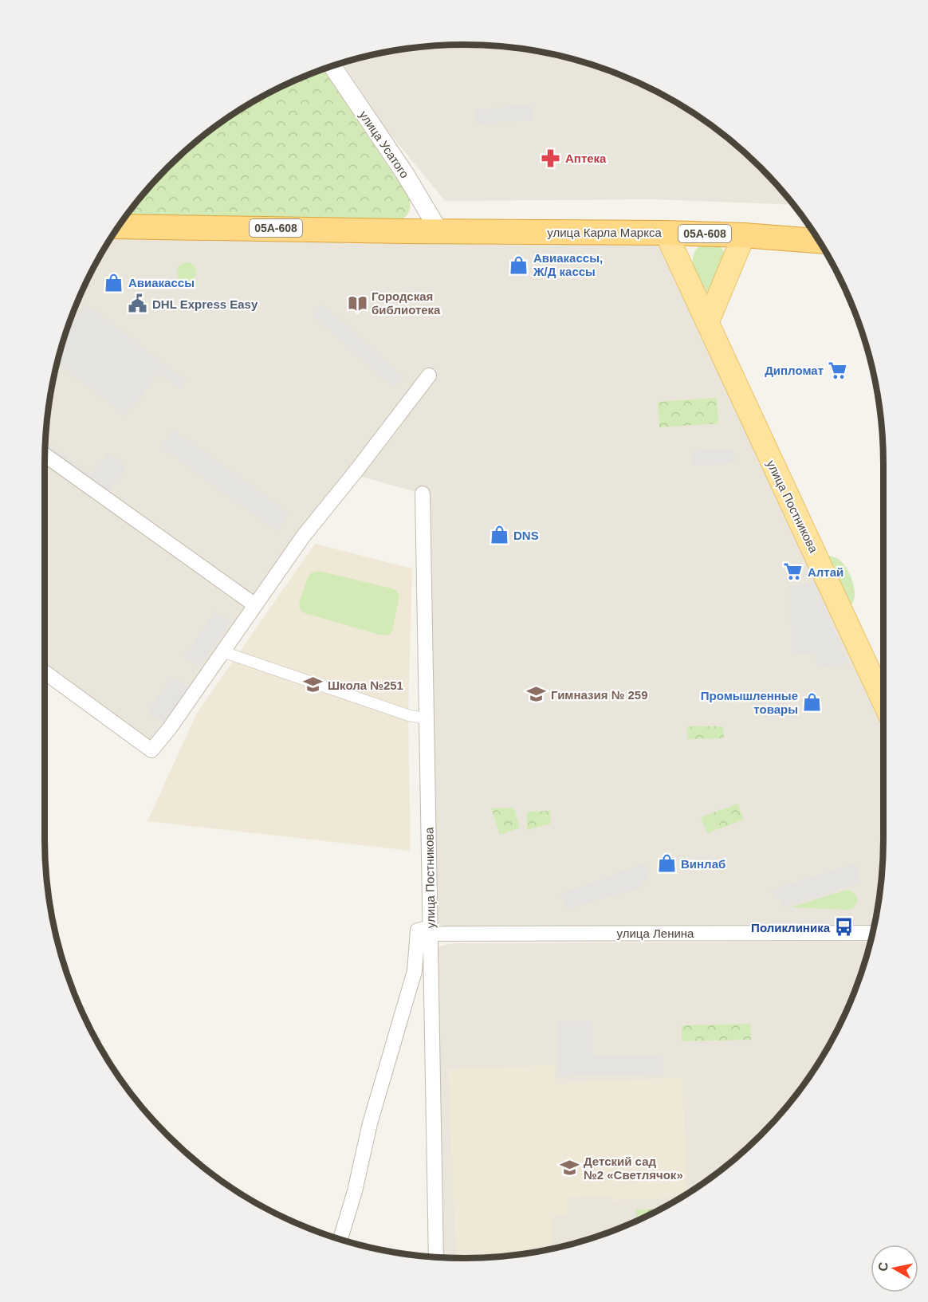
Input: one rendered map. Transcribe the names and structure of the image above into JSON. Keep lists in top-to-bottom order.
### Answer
{
  "streets": {
    "highway": ["05А-608", "улица Карла Маркса"],
    "main road": ["улица Постникова"],
    "street": ["улица Усатого", "улица Ленина"]
  },
  "crossings": [
    ["улица Усатого", "05А-608"],
    ["улица Усатого", "улица Карла Маркса"],
    ["05А-608", "улица Карла Маркса"],
    ["улица Карла Маркса", "улица Постникова"],
    ["улица Постникова", "улица Ленина"]
  ],
  "places": {
    "pharmacy": ["Аптека"],
    "shop": [
      "Авиакассы, Ж/Д кассы",
      "Авиакассы",
      "DNS",
      "Промышленные товары",
      "Винлаб"
    ],
    "library": ["Городская библиотека"],
    "public building": ["DHL Express Easy"],
    "supermarket": ["Дипломат", "Алтай"],
    "school or university": ["Школа №251", "Гимназия № 259", "Детский сад №2 «Светлячок»"],
    "bus stop": ["Поликлиника"]
  },
  "north": "left"
}
